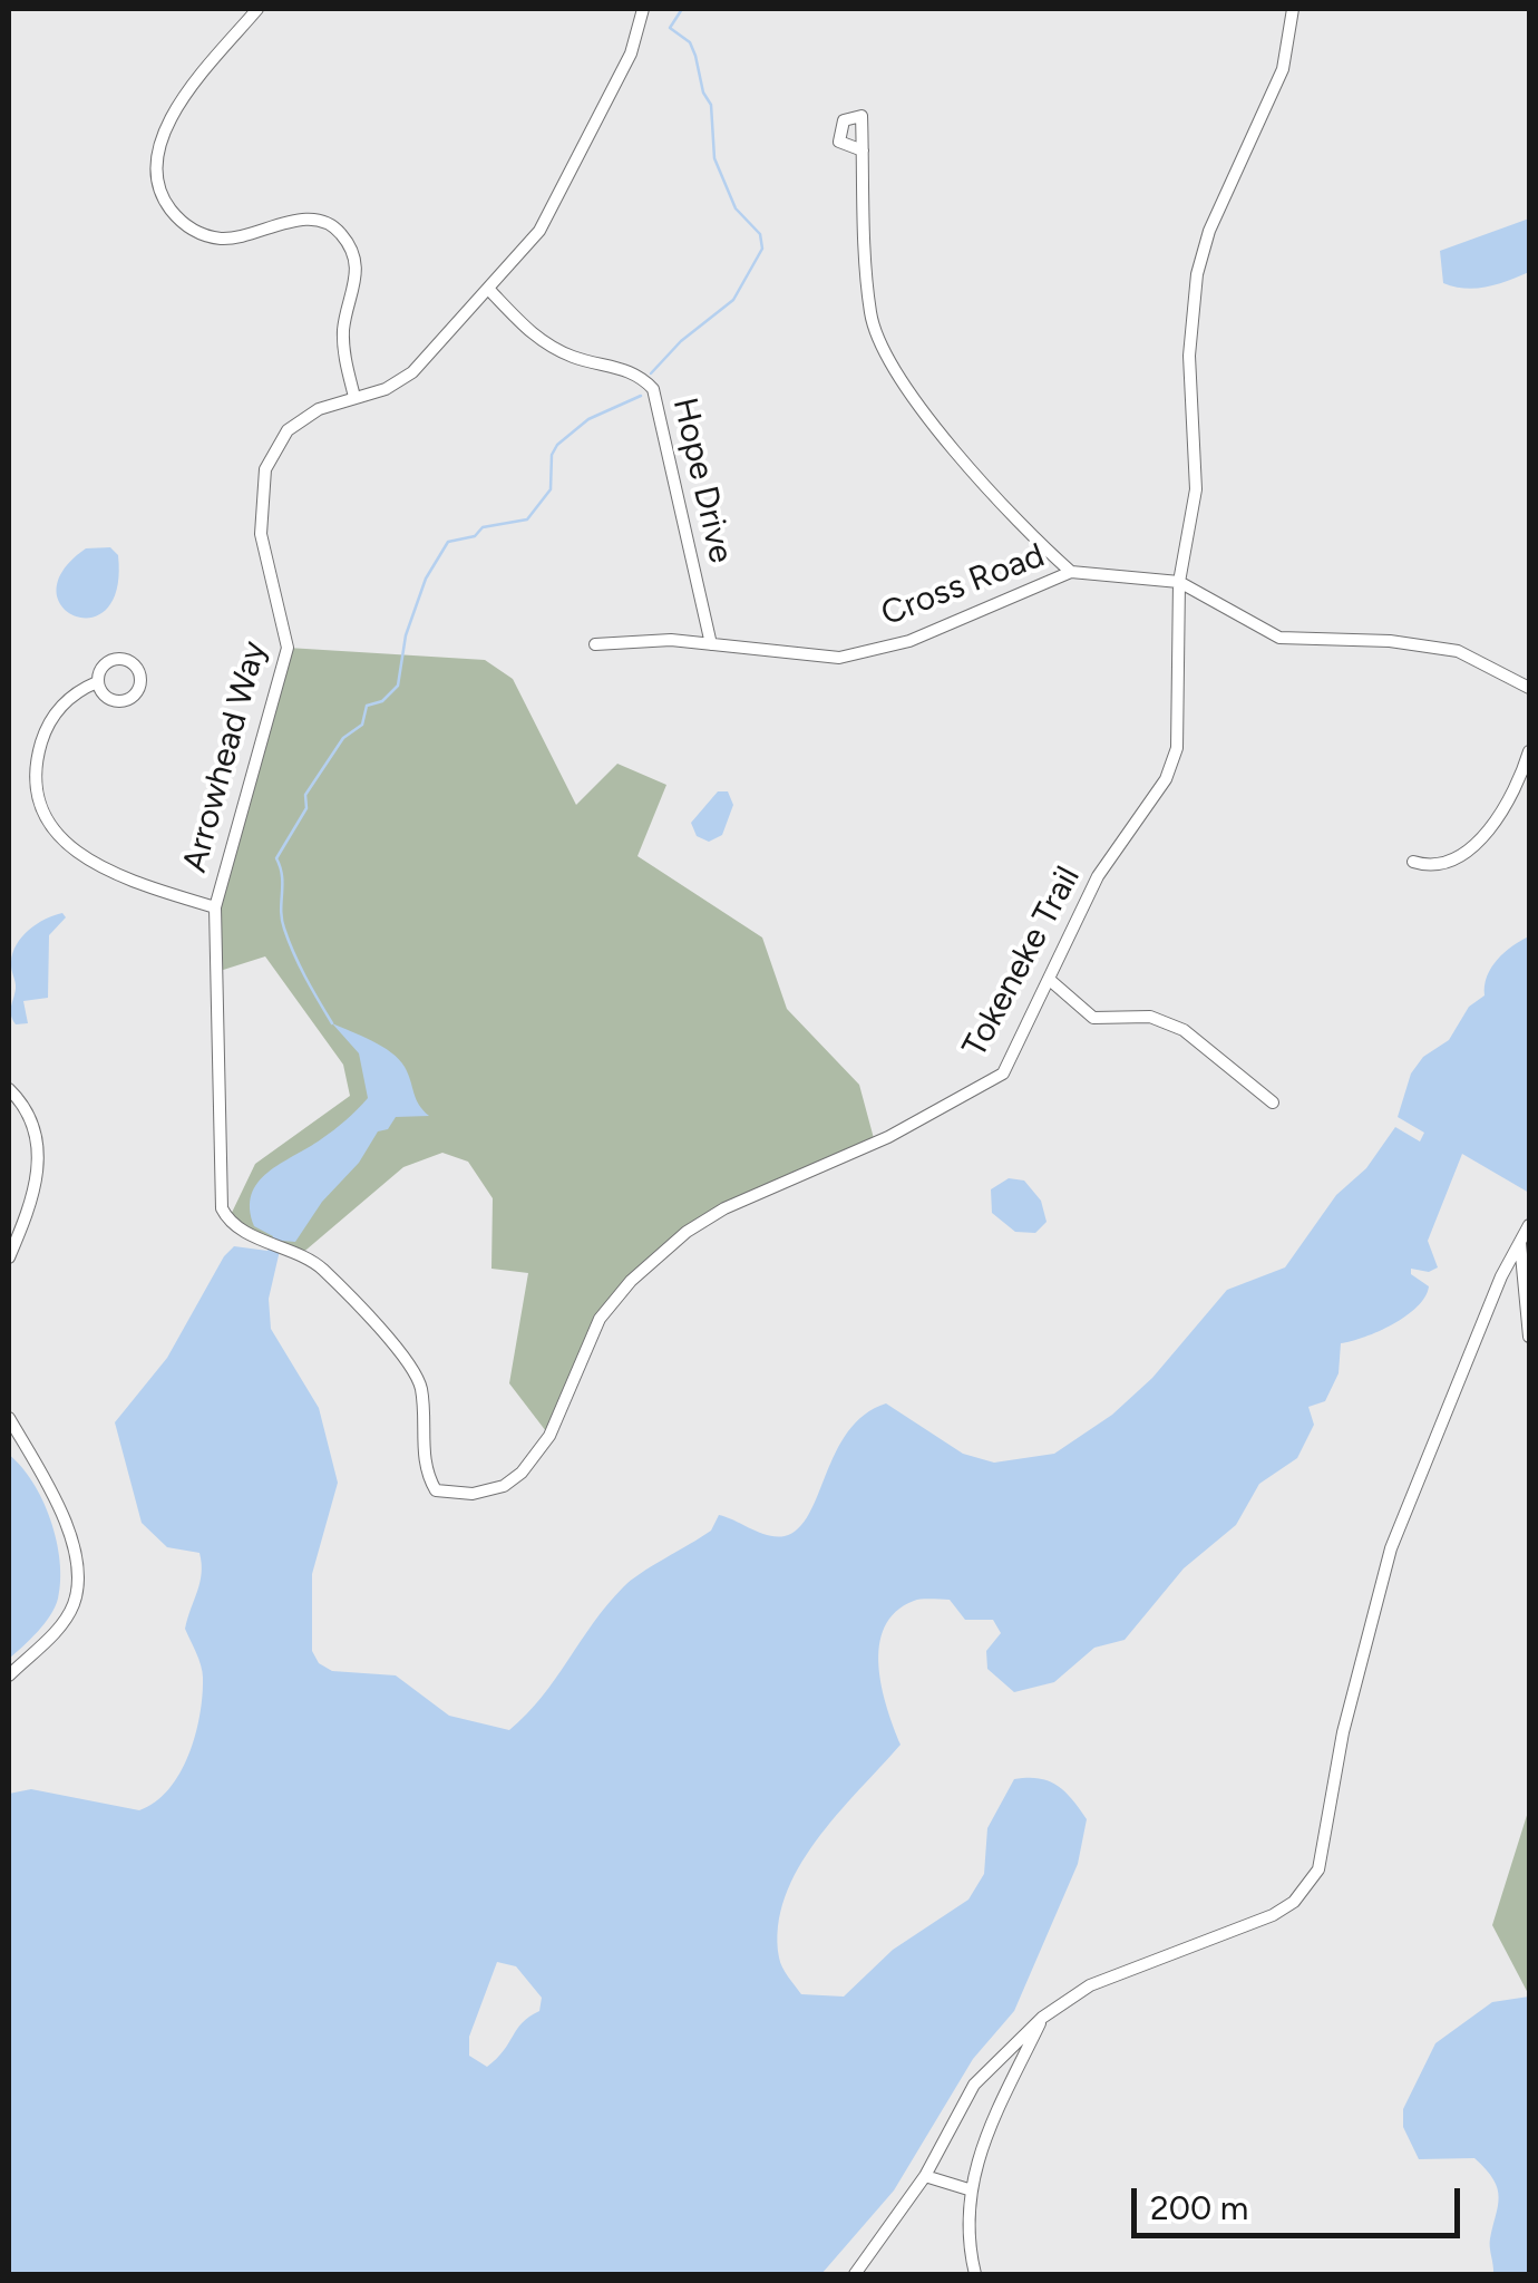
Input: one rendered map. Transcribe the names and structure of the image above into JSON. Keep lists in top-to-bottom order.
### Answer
{
  "streets": {
    "street": [
      "Hope Drive",
      "Cross Road",
      "Arrowhead Way",
      "Tokeneke Trail"
    ]
  },
  "crossings": [
    ["Hope Drive", "Cross Road"],
    ["Hope Drive", "Arrowhead Way"],
    ["Cross Road", "Tokeneke Trail"],
    ["Arrowhead Way", "Tokeneke Trail"]
  ],
  "scale_bar": "200 m"
}
